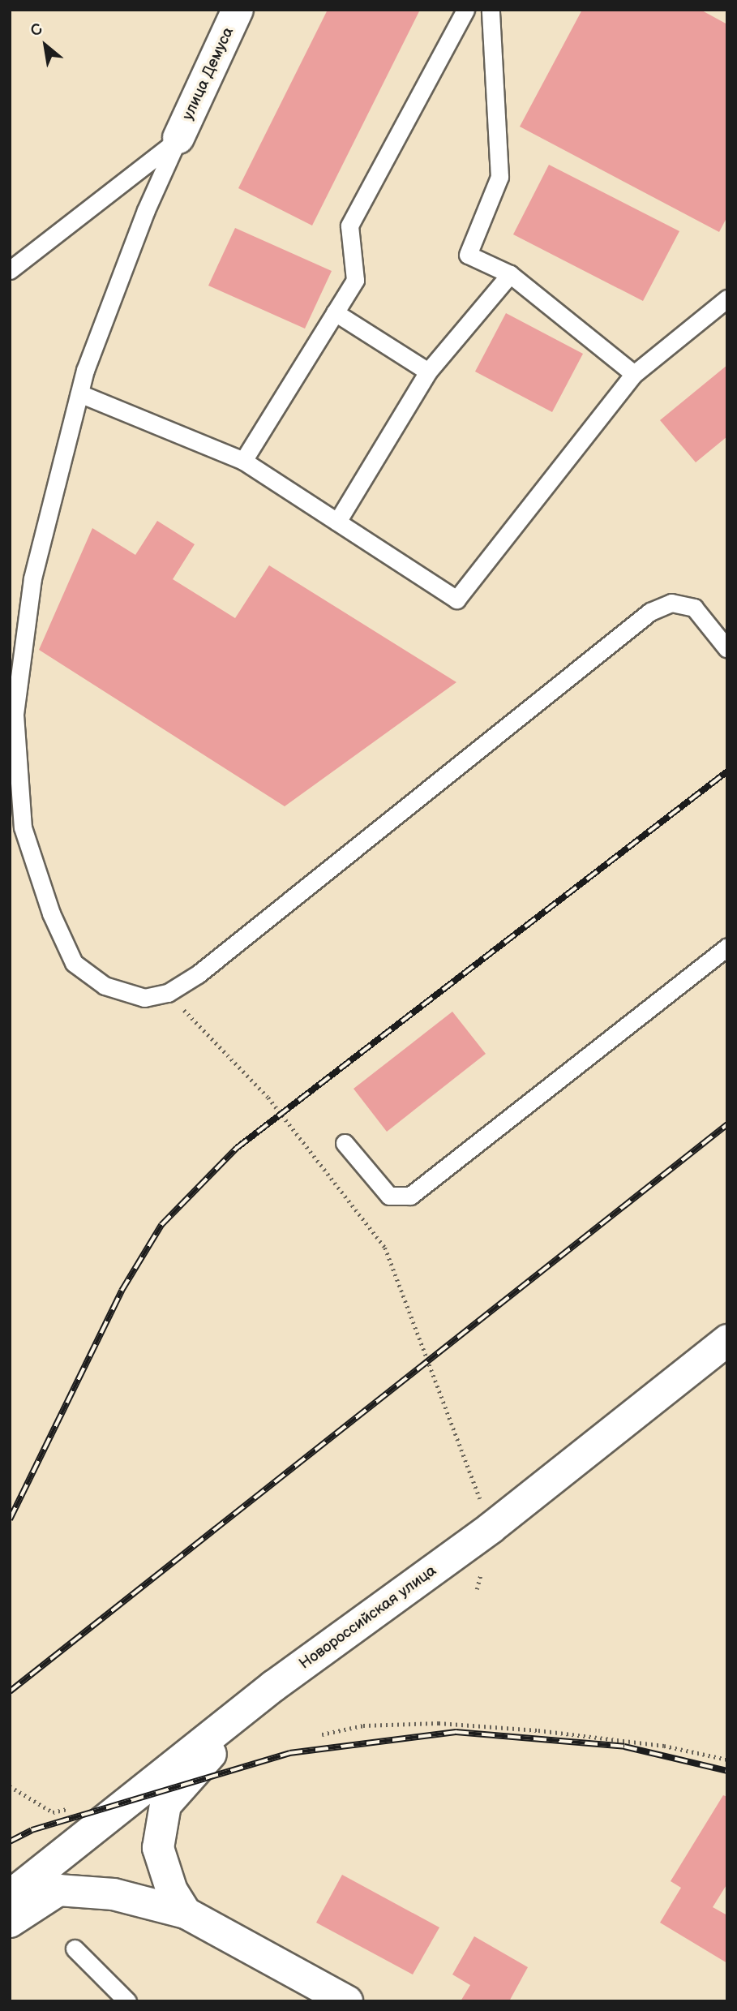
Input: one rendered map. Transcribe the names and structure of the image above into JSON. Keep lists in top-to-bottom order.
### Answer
{
  "streets": {
    "street": ["улица Демуса", "Новороссийская улица"]
  },
  "north": "top left"
}
